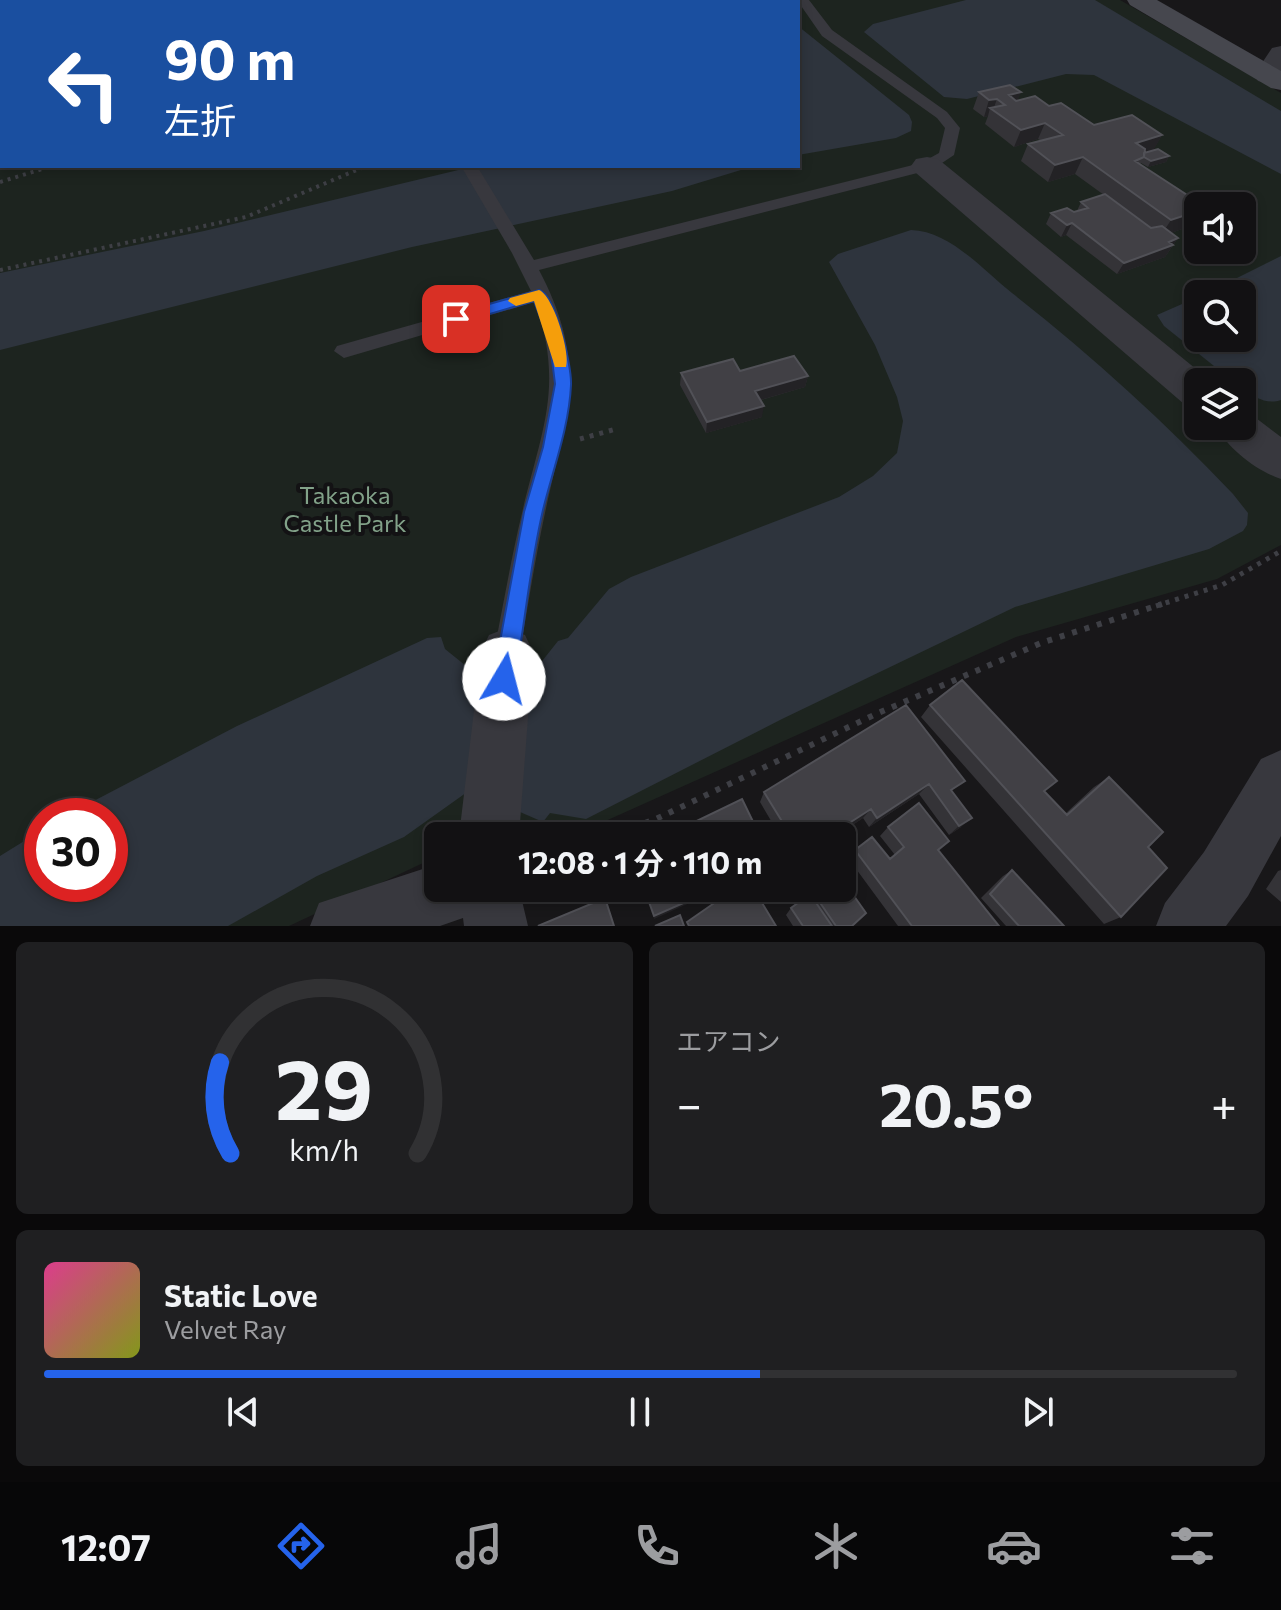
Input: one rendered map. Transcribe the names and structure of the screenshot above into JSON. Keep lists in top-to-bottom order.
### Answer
{
  "parks": ["Takaoka Castle Park"],
  "page": {
    "turn": ["90 m", "左折"],
    "limit": "30",
    "trip": "12:08 · 1 分 · 110 m",
    "tile": "エアコン",
    "heat": ["−", "20.5°", "+"],
    "song": ["Static Love", "Velvet Ray"],
    "tabs": "12:07",
    "gauge": ["29", "km/h"]
  }
}
